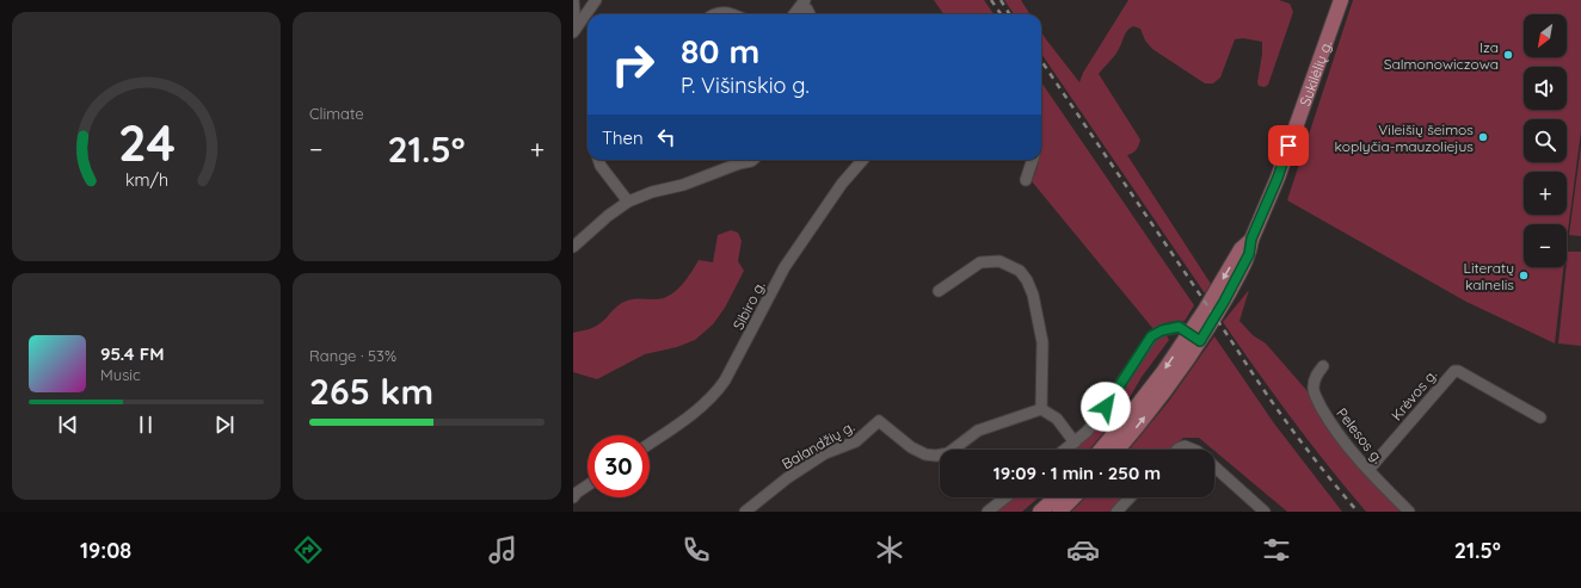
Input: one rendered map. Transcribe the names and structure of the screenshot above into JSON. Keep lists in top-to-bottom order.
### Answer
{
  "streets": {
    "main road": ["Sukilėlių g."],
    "street": [
      "Sibiro g.",
      "Krėvos g.",
      "Pelesos g.",
      "Balandžių g."
    ]
  },
  "crossings": [
    ["Krėvos g.", "Pelesos g."]
  ],
  "places": ["Iza Salmonowiczowa", "Vileišių šeimos koplyčia-mauzoliejus", "Literatų kalnelis"],
  "north": "bottom left",
  "page": {
    "tile": [
      "Climate",
      ["Range · 53%", "265 km"]
    ],
    "map_buttons": ["+", "−"],
    "turn": ["80 m", "P. Višinskio g."],
    "then": "Then",
    "heat": ["−", "21.5°", "+"],
    "song": ["95.4 FM", "Music"],
    "limit": "30",
    "trip": "19:09 · 1 min · 250 m",
    "tabs": ["19:08", "21.5°"],
    "gauge": ["24", "km/h"]
  }
}
